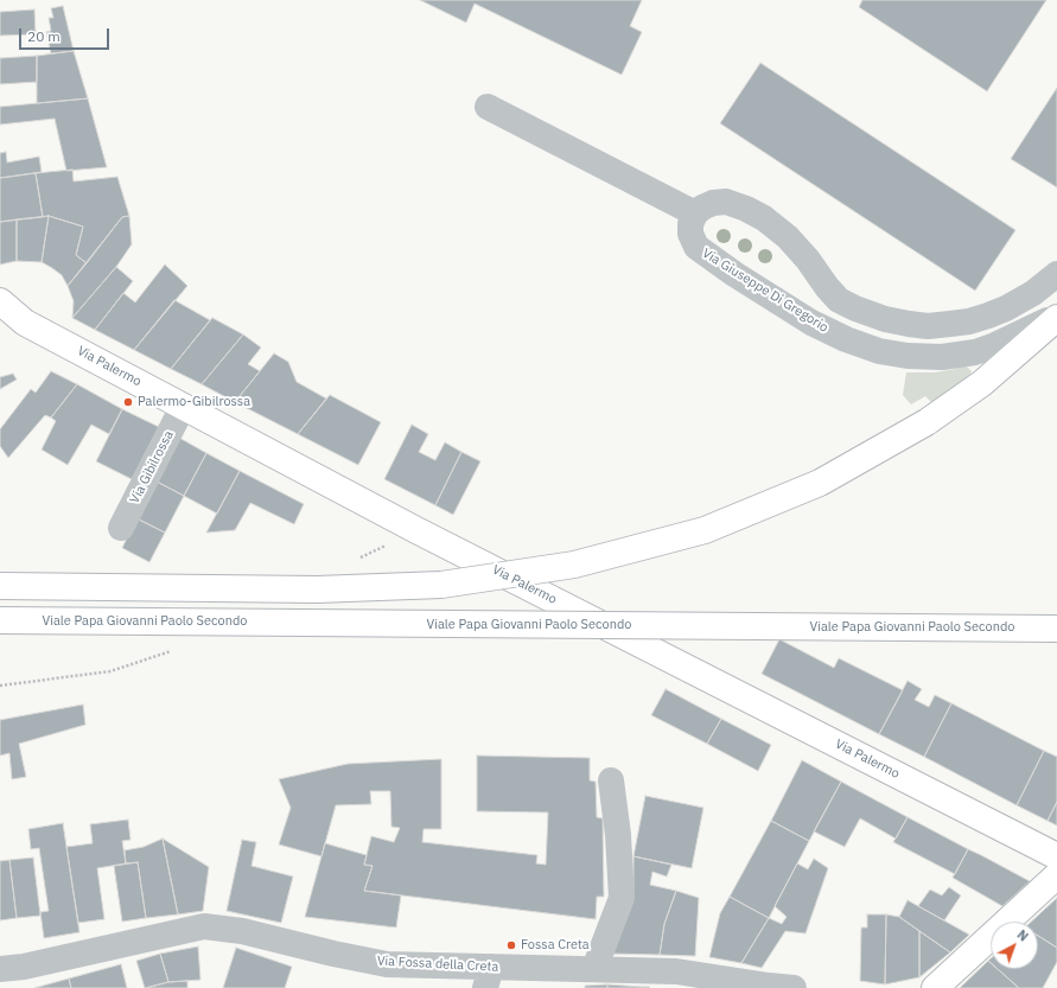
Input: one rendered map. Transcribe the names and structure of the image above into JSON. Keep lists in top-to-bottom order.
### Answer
{
  "streets": {
    "main road": ["Via Palermo", "Viale Papa Giovanni Paolo Secondo"],
    "street": ["Via Giuseppe Di Gregorio", "Via Gibilrossa", "Via Fossa della Creta"]
  },
  "crossings": [
    ["Via Palermo", "Via Gibilrossa"]
  ],
  "places": ["Palermo-Gibilrossa", "Fossa Creta"],
  "scale_bar": "20 m",
  "north": "top right"
}
